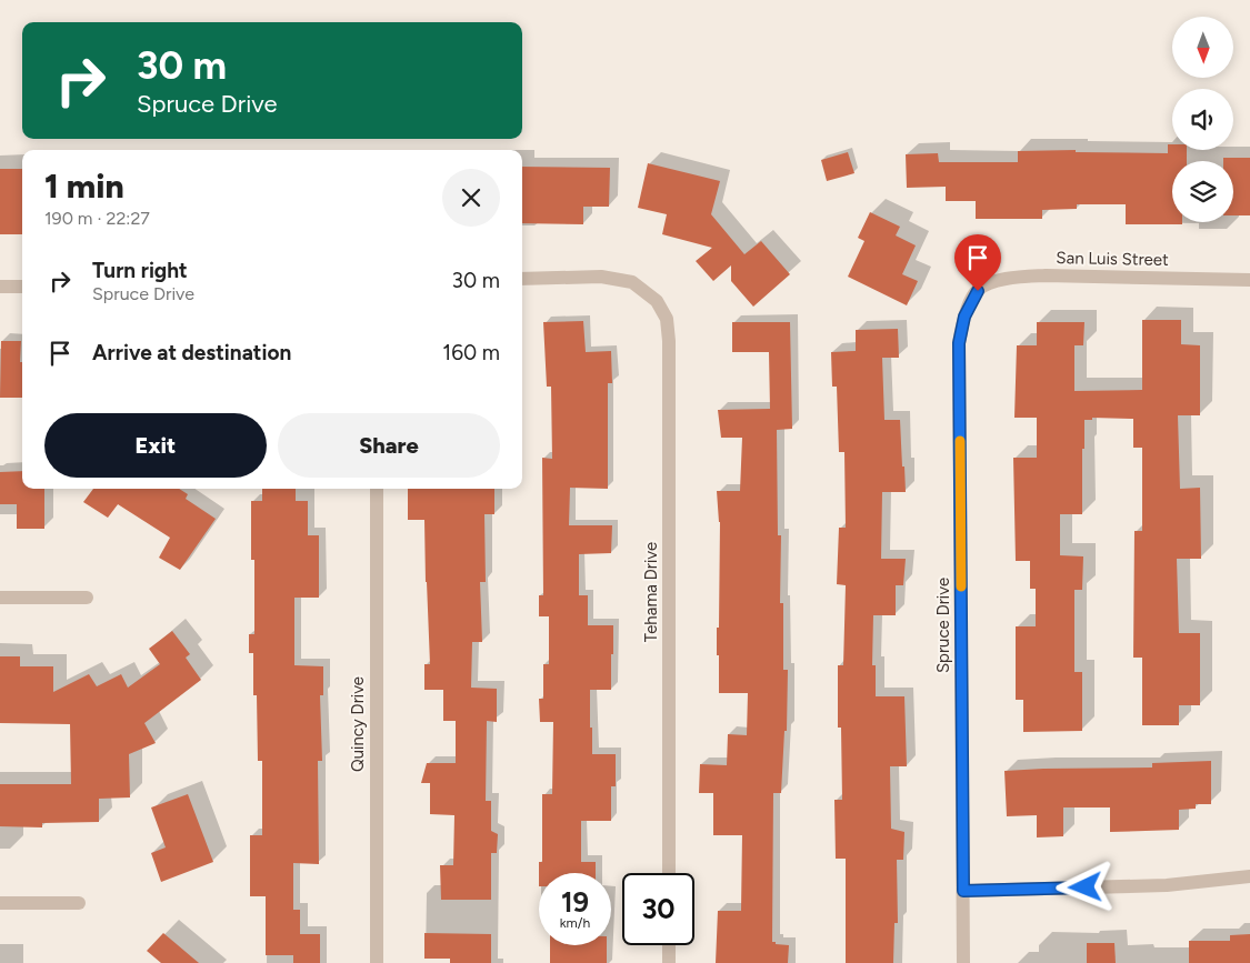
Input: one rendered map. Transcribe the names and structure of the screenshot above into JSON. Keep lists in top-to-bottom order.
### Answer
{
  "streets": {
    "street": [
      "San Luis Street",
      "Tehama Drive",
      "Spruce Drive",
      "Quincy Drive"
    ]
  },
  "crossings": [
    ["San Luis Street", "Spruce Drive"]
  ],
  "north": "bottom",
  "page": {
    "turn": ["30 m", "Spruce Drive"],
    "heading": ["1 min", "190 m · 22:27"],
    "list": [
      {
        "name": "Turn right",
        "note": "Spruce Drive",
        "value": "30 m"
      },
      {
        "name": "Arrive at destination",
        "value": "160 m"
      }
    ],
    "buttons": ["Exit", "Share"],
    "speed": "19 km/h",
    "limit": "30"
  }
}
